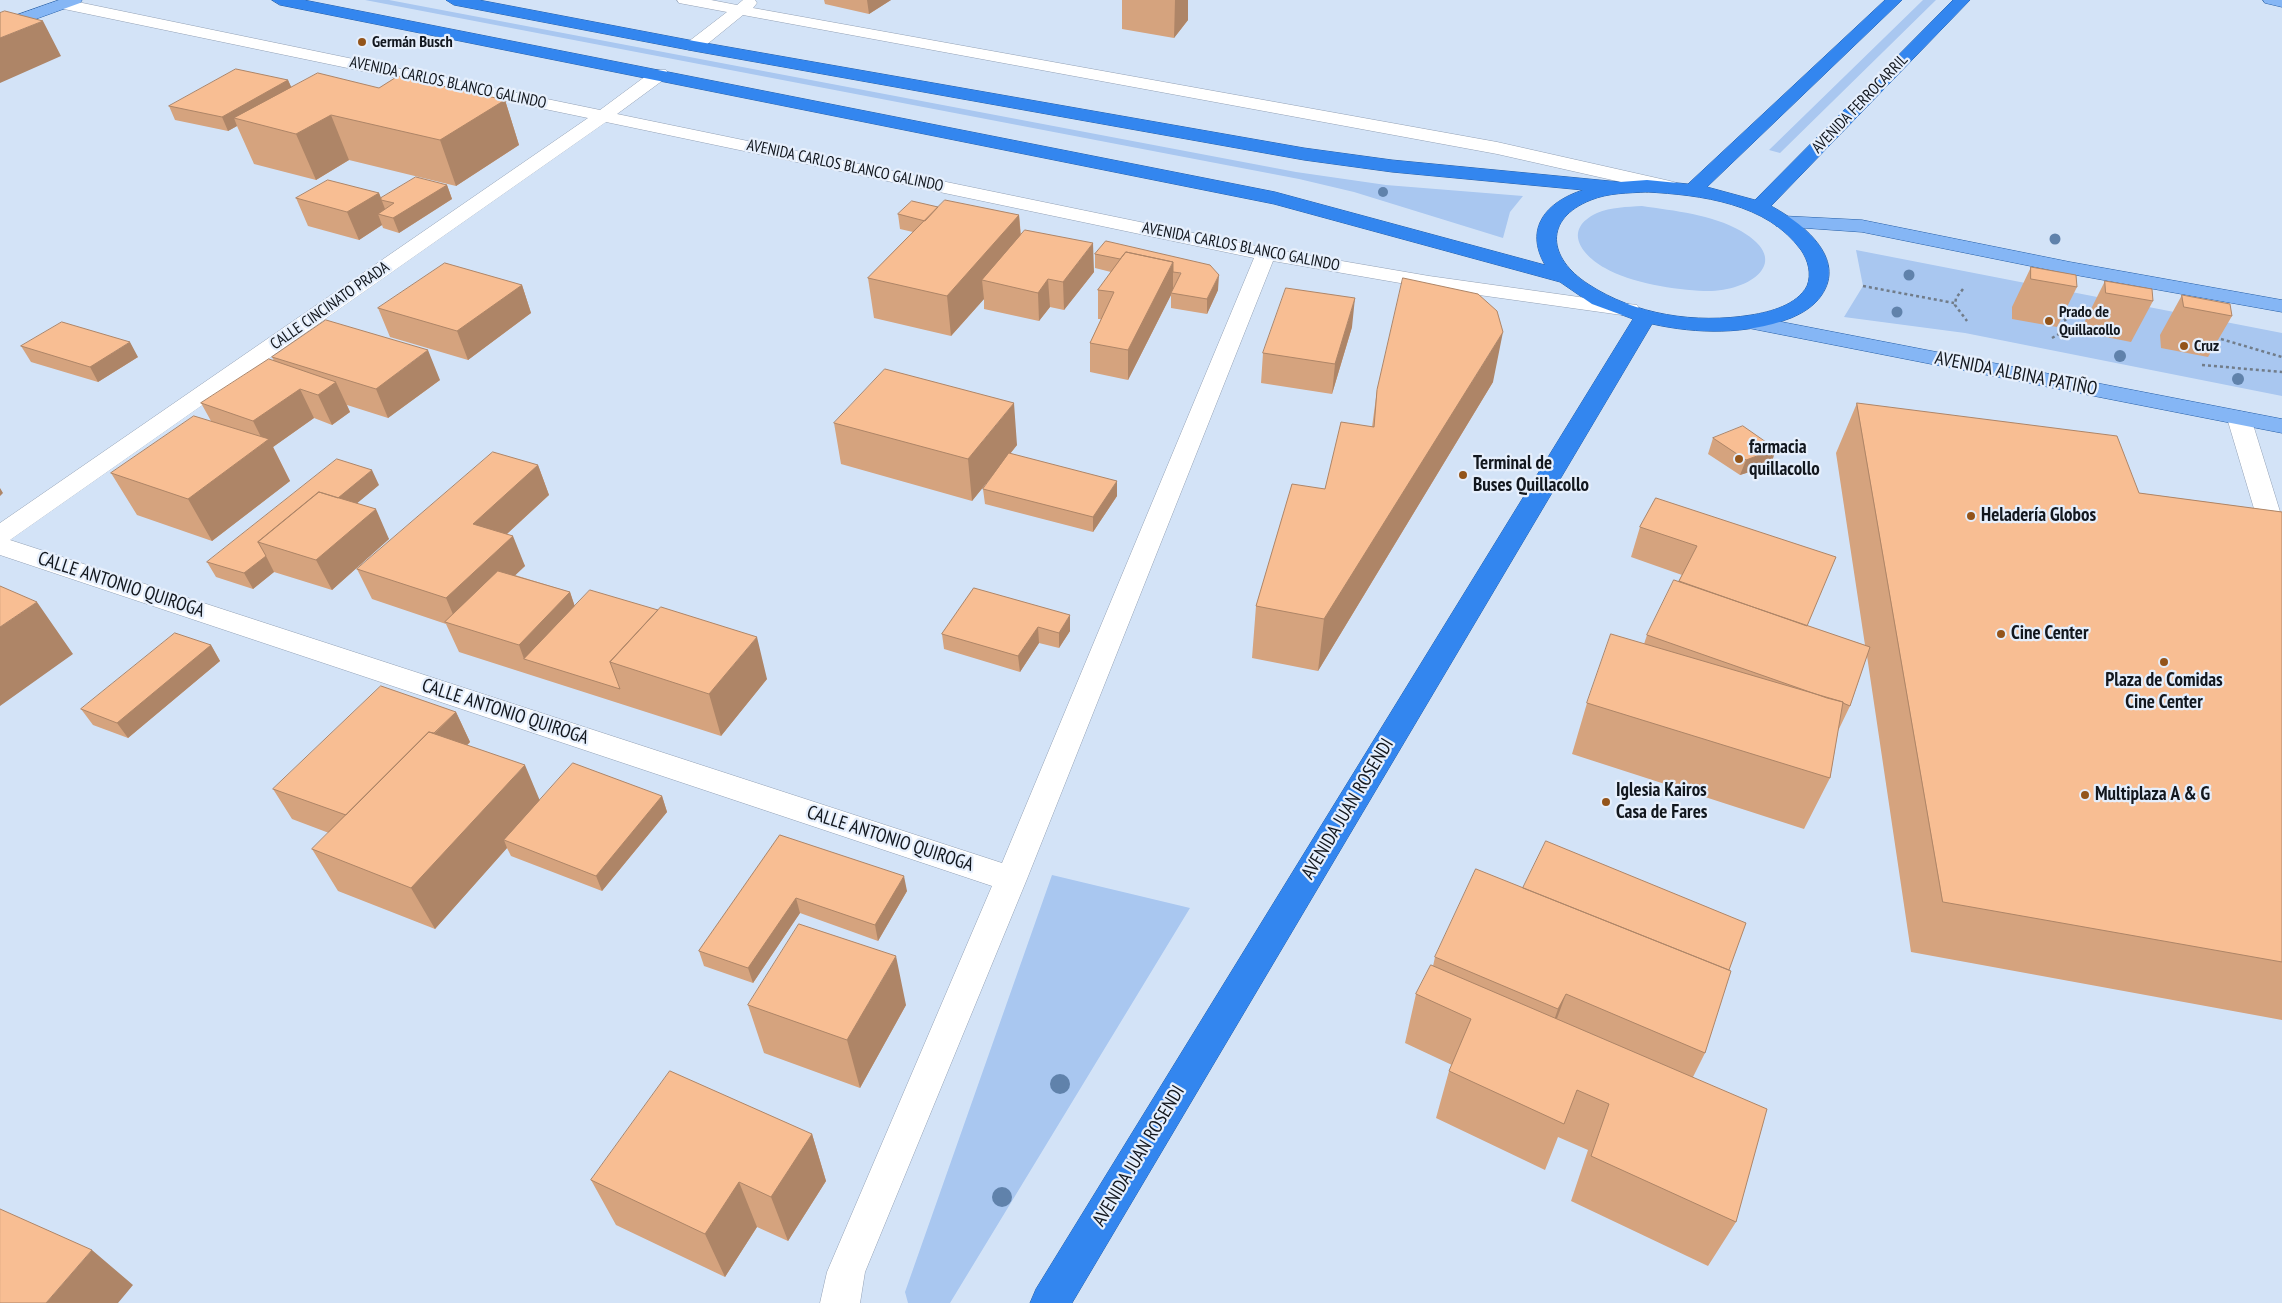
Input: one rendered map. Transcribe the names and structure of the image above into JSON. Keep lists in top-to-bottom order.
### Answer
{
  "streets": {
    "highway": ["AVENIDA FERROCARRIL", "AVENIDA JUAN ROSENDI"],
    "main road": ["AVENIDA ALBINA PATIÑO"],
    "street": ["AVENIDA CARLOS BLANCO GALINDO", "CALLE CINCINATO PRADA", "CALLE ANTONIO QUIROGA"]
  },
  "crossings": [
    ["AVENIDA CARLOS BLANCO GALINDO", "CALLE CINCINATO PRADA"],
    ["AVENIDA CARLOS BLANCO GALINDO", "AVENIDA JUAN ROSENDI"]
  ],
  "places": [
    "Germán Busch",
    "Prado de Quillacollo",
    "Cruz",
    "farmacia quillacollo",
    "Terminal de Buses Quillacollo",
    "Heladería Globos",
    "Cine Center",
    "Plaza de Comidas Cine Center",
    "Multiplaza A & G",
    "Iglesia Kairos Casa de Fares"
  ]
}
